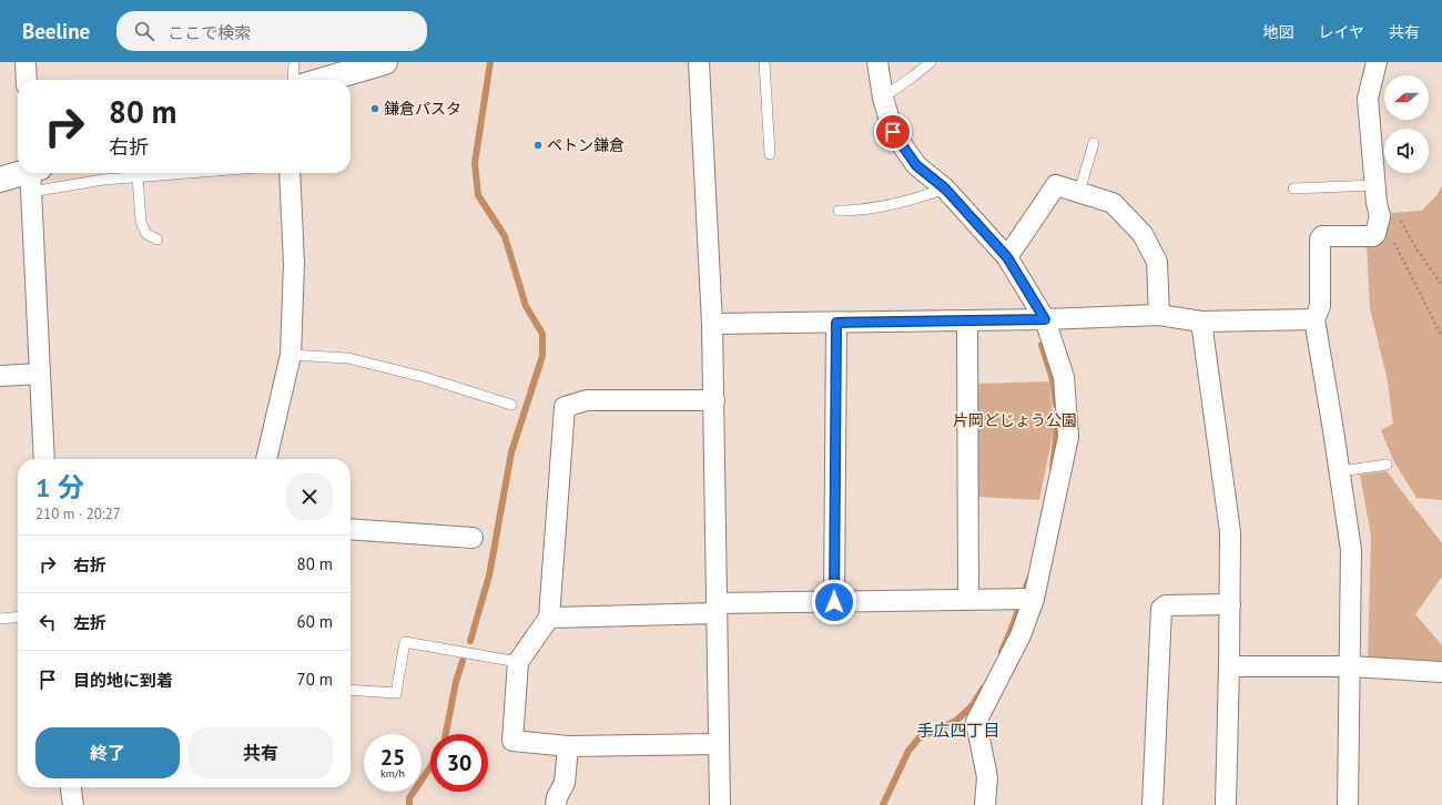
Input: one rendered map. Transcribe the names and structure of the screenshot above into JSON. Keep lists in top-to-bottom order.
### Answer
{
  "districts": ["手広四丁目"],
  "parks": ["片岡どじょう公園"],
  "places": ["鎌倉パスタ", "ペトン鎌倉"],
  "north": "left",
  "page": {
    "header": "Beeline",
    "search": "ここで検索",
    "nav": ["地図", "レイヤ", "共有"],
    "turn": ["80 m", "右折"],
    "heading": ["1 分", "210 m · 20:27"],
    "list": [
      {
        "name": "右折",
        "value": "80 m"
      },
      {
        "name": "左折",
        "value": "60 m"
      },
      {
        "name": "目的地に到着",
        "value": "70 m"
      }
    ],
    "buttons": ["終了", "共有"],
    "speed": "25 km/h",
    "limit": "30"
  }
}
